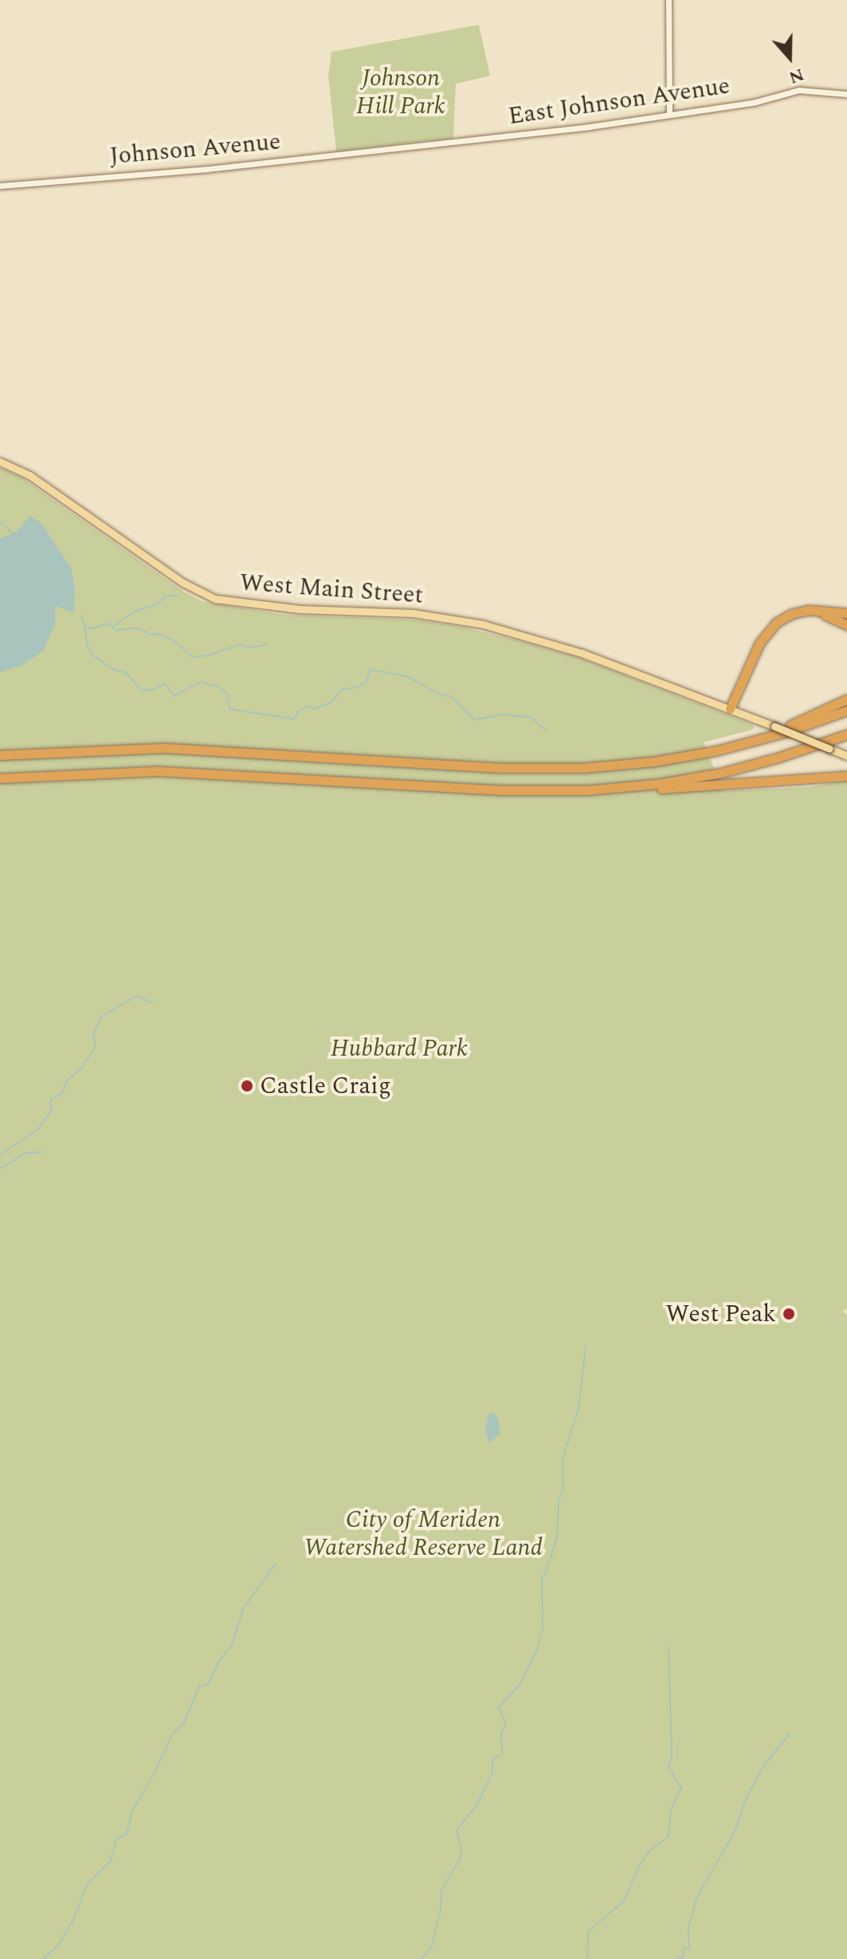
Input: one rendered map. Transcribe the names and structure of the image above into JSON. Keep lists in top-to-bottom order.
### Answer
{
  "streets": {
    "main road": ["West Main Street"],
    "street": ["East Johnson Avenue", "Johnson Avenue"]
  },
  "crossings": [
    ["East Johnson Avenue", "Johnson Avenue"]
  ],
  "parks": ["Johnson Hill Park", "Hubbard Park", "City of Meriden Watershed Reserve Land"],
  "places": ["Castle Craig", "West Peak"],
  "north": "bottom"
}
